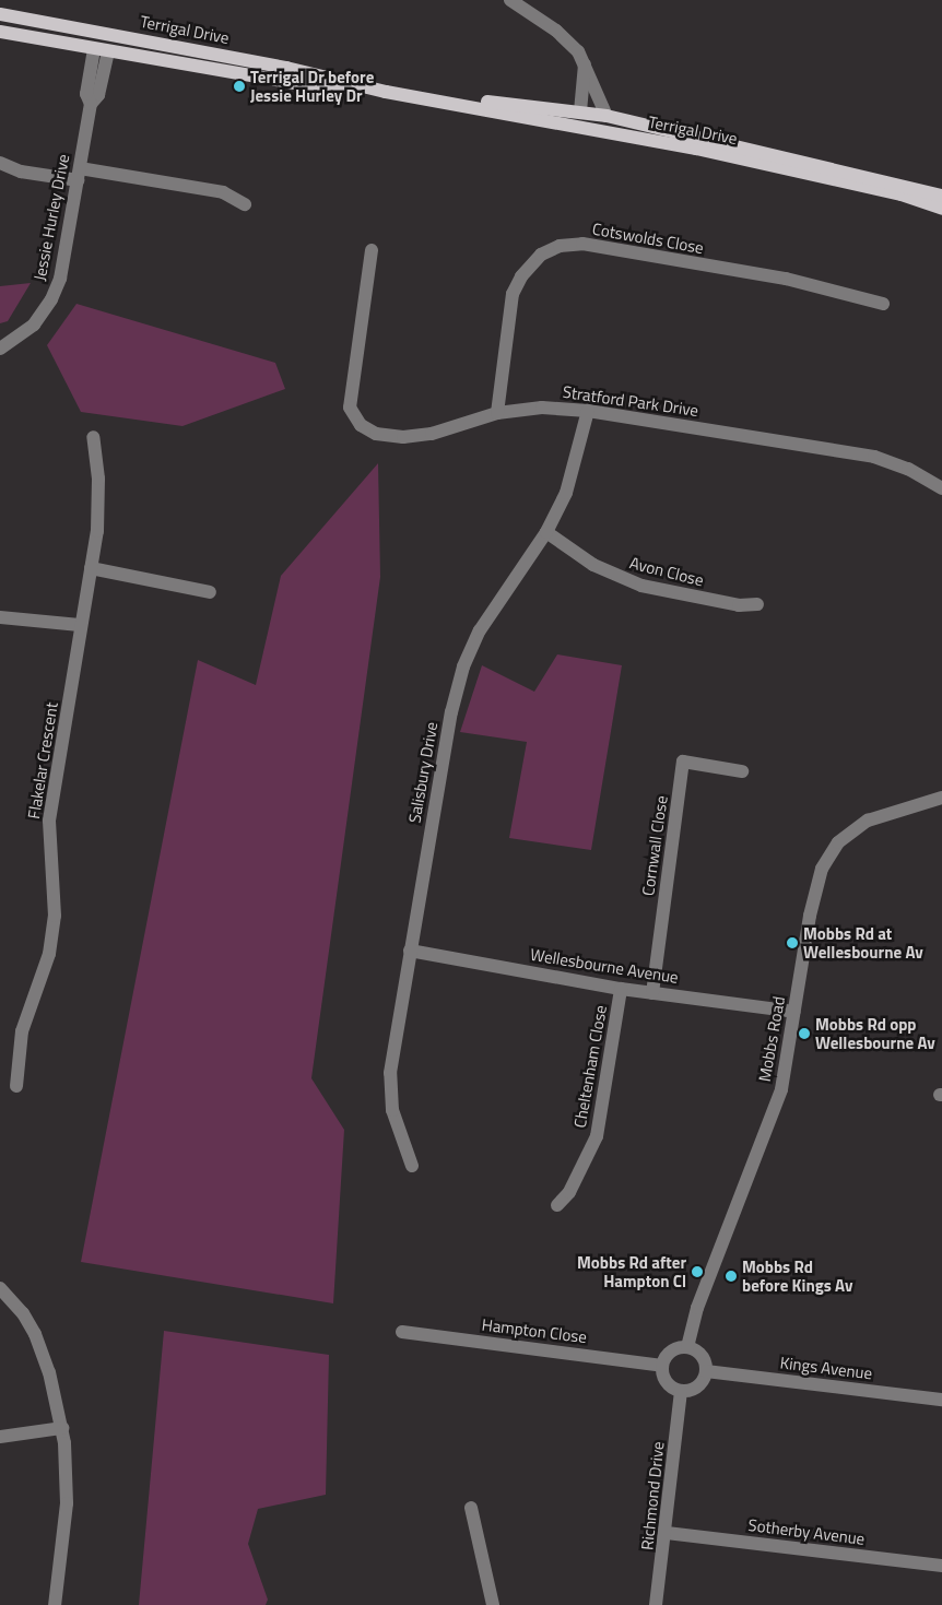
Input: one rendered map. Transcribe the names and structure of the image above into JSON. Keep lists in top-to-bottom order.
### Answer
{
  "streets": {
    "main road": ["Terrigal Drive"],
    "street": [
      "Jessie Hurley Drive",
      "Cotswolds Close",
      "Stratford Park Drive",
      "Avon Close",
      "Flakelar Crescent",
      "Salisbury Drive",
      "Cornwall Close",
      "Wellesbourne Avenue",
      "Mobbs Road",
      "Cheltenham Close",
      "Hampton Close",
      "Kings Avenue",
      "Richmond Drive",
      "Sotherby Avenue"
    ]
  },
  "crossings": [
    ["Terrigal Drive", "Jessie Hurley Drive"],
    ["Cotswolds Close", "Stratford Park Drive"],
    ["Stratford Park Drive", "Salisbury Drive"],
    ["Avon Close", "Salisbury Drive"],
    ["Salisbury Drive", "Wellesbourne Avenue"],
    ["Cornwall Close", "Wellesbourne Avenue"],
    ["Wellesbourne Avenue", "Mobbs Road"],
    ["Wellesbourne Avenue", "Cheltenham Close"],
    ["Mobbs Road", "Hampton Close"],
    ["Mobbs Road", "Kings Avenue"],
    ["Mobbs Road", "Richmond Drive"],
    ["Hampton Close", "Kings Avenue"],
    ["Hampton Close", "Richmond Drive"],
    ["Kings Avenue", "Richmond Drive"],
    ["Richmond Drive", "Sotherby Avenue"]
  ],
  "places": [
    "Terrigal Dr before Jessie Hurley Dr",
    "Mobbs Rd at Wellesbourne Av",
    "Mobbs Rd opp Wellesbourne Av",
    "Mobbs Rd after Hampton Cl",
    "Mobbs Rd before Kings Av"
  ]
}
